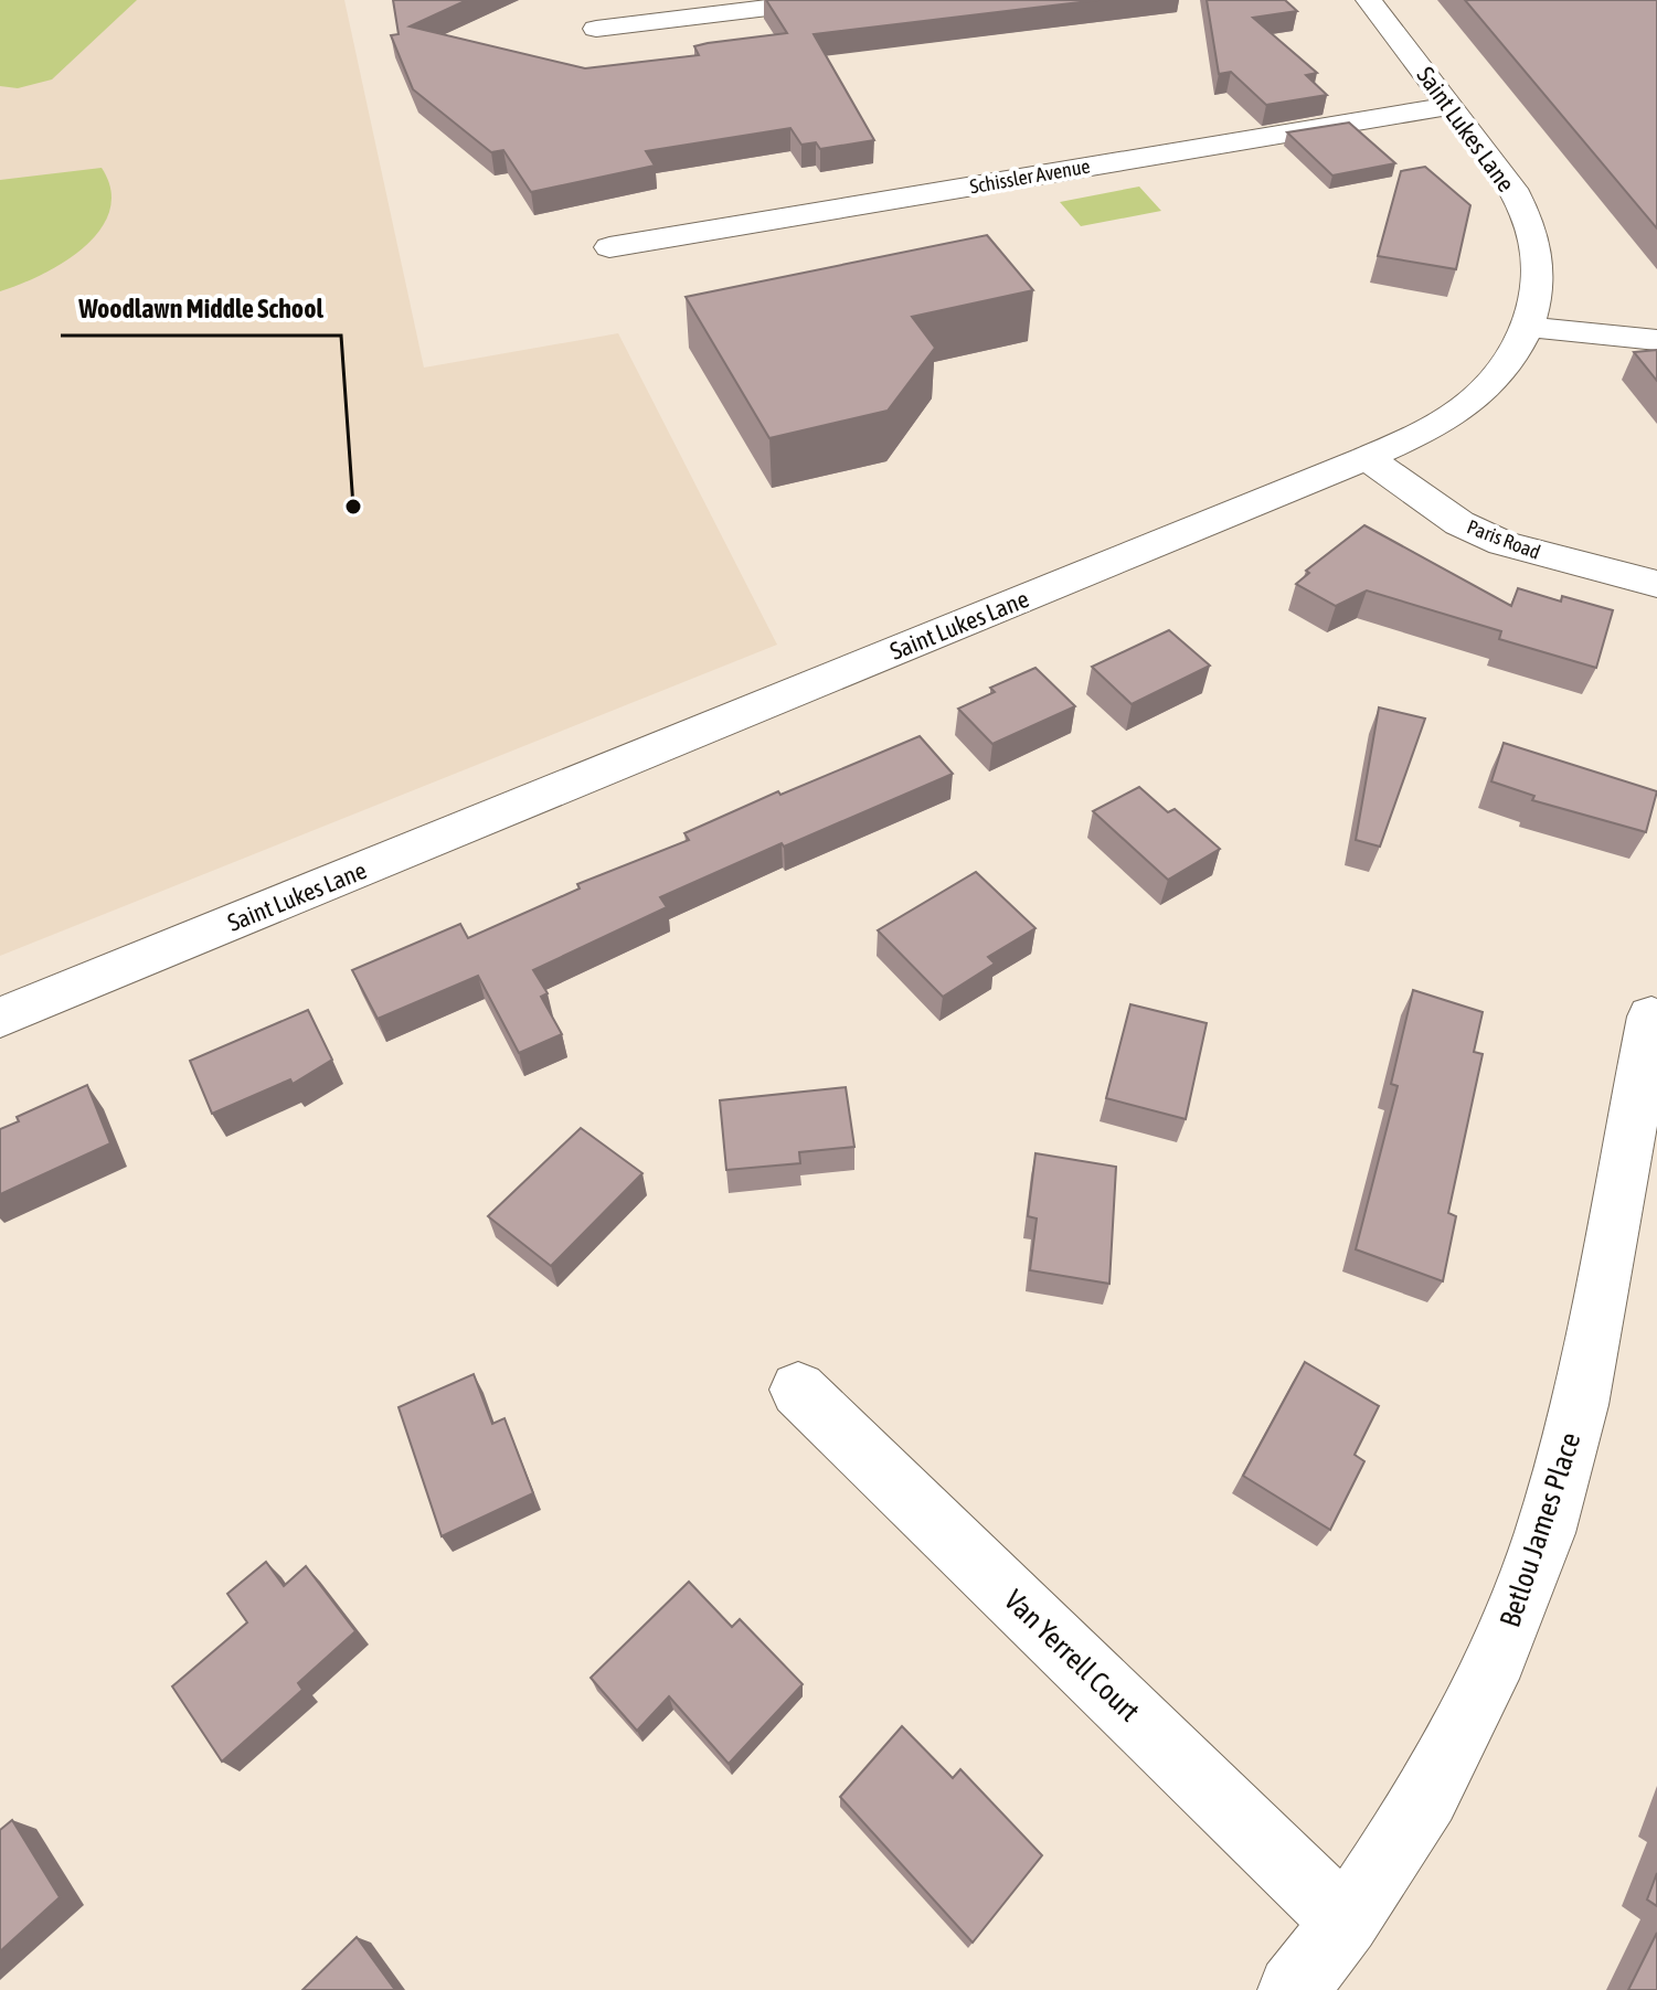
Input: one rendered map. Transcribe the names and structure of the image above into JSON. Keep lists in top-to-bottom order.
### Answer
{
  "streets": {
    "street": [
      "Saint Lukes Lane",
      "Schissler Avenue",
      "Paris Road",
      "Betlou James Place",
      "Van Yerrell Court"
    ]
  },
  "crossings": [
    ["Saint Lukes Lane", "Schissler Avenue"],
    ["Saint Lukes Lane", "Paris Road"],
    ["Betlou James Place", "Van Yerrell Court"]
  ],
  "places": ["Woodlawn Middle School"]
}
